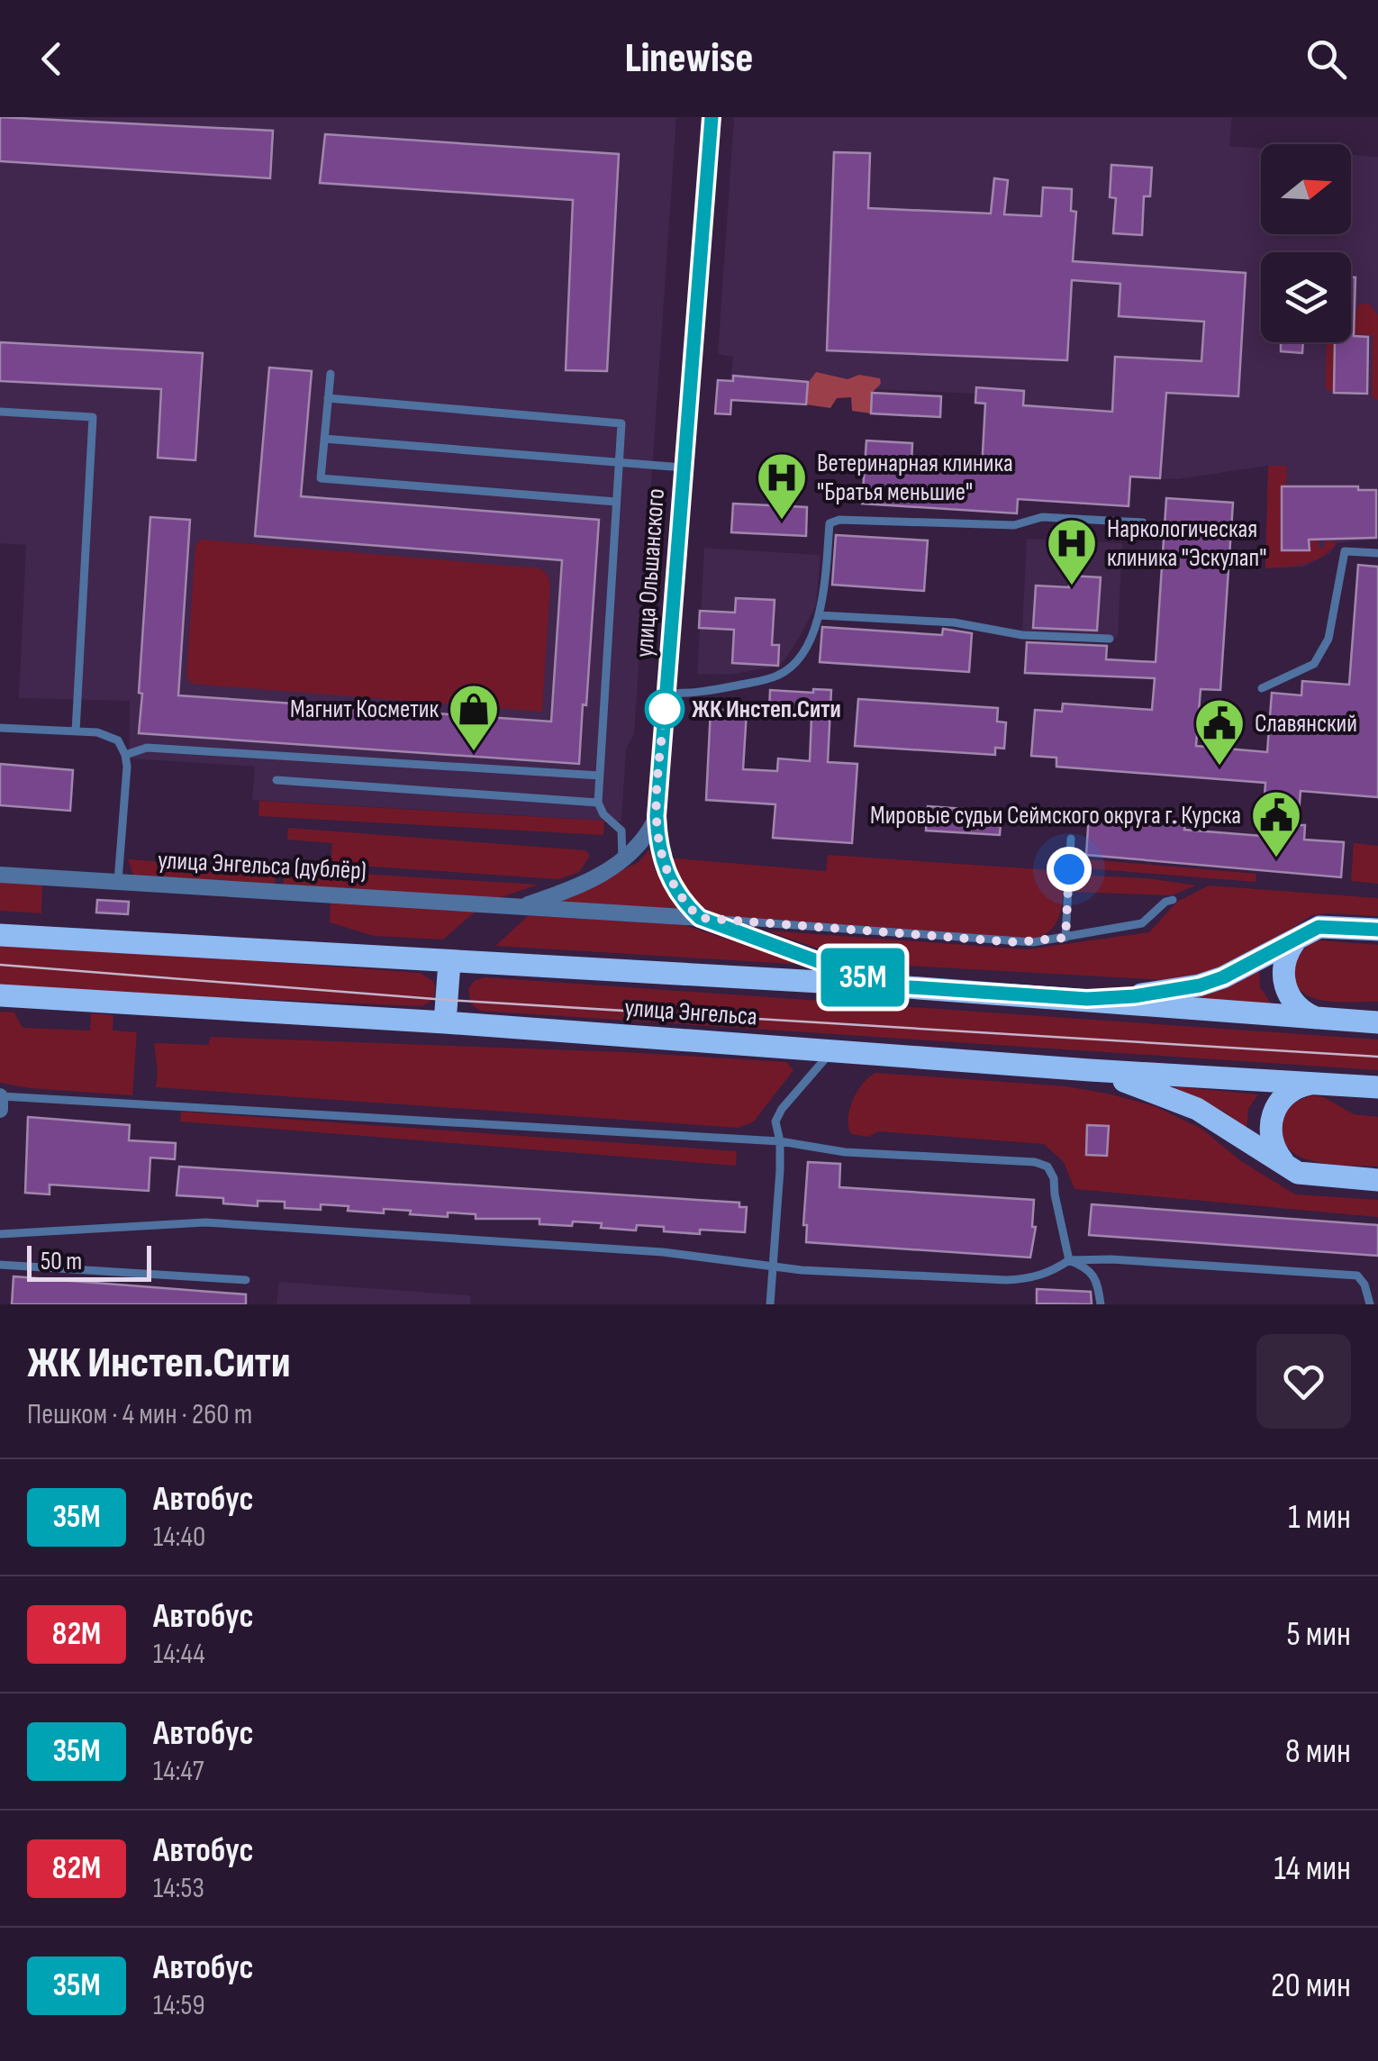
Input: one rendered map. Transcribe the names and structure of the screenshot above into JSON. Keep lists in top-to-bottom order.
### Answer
{
  "streets": {
    "main road": ["улица Энгельса"],
    "street": ["улица Ольшанского", "улица Энгельса (дублёр)"]
  },
  "crossings": [
    ["улица Ольшанского", "улица Энгельса (дублёр)"]
  ],
  "places": {
    "hospital": ["Ветеринарная клиника \"Братья меньшие\"", "Наркологическая клиника \"Эскулап\""],
    "other": ["ЖК Инстеп.Сити"],
    "shop": ["Магнит Косметик"],
    "public building": ["Славянский", "Мировые судьи Сеймского округа г. Курска"]
  },
  "lines": ["bus line 35М"],
  "scale_bar": "50 m",
  "north": "right",
  "page": {
    "header": "Linewise",
    "on_map": "35М",
    "scale": "50 m",
    "heading": ["ЖК Инстеп.Сити", "Пешком · 4 мин · 260 m"],
    "list": [
      {
        "mark": "35М",
        "name": "Автобус",
        "note": "14:40",
        "value": "1 мин"
      },
      {
        "mark": "82М",
        "name": "Автобус",
        "note": "14:44",
        "value": "5 мин"
      },
      {
        "mark": "35М",
        "name": "Автобус",
        "note": "14:47",
        "value": "8 мин"
      },
      {
        "mark": "82М",
        "name": "Автобус",
        "note": "14:53",
        "value": "14 мин"
      },
      {
        "mark": "35М",
        "name": "Автобус",
        "note": "14:59",
        "value": "20 мин"
      }
    ]
  }
}
